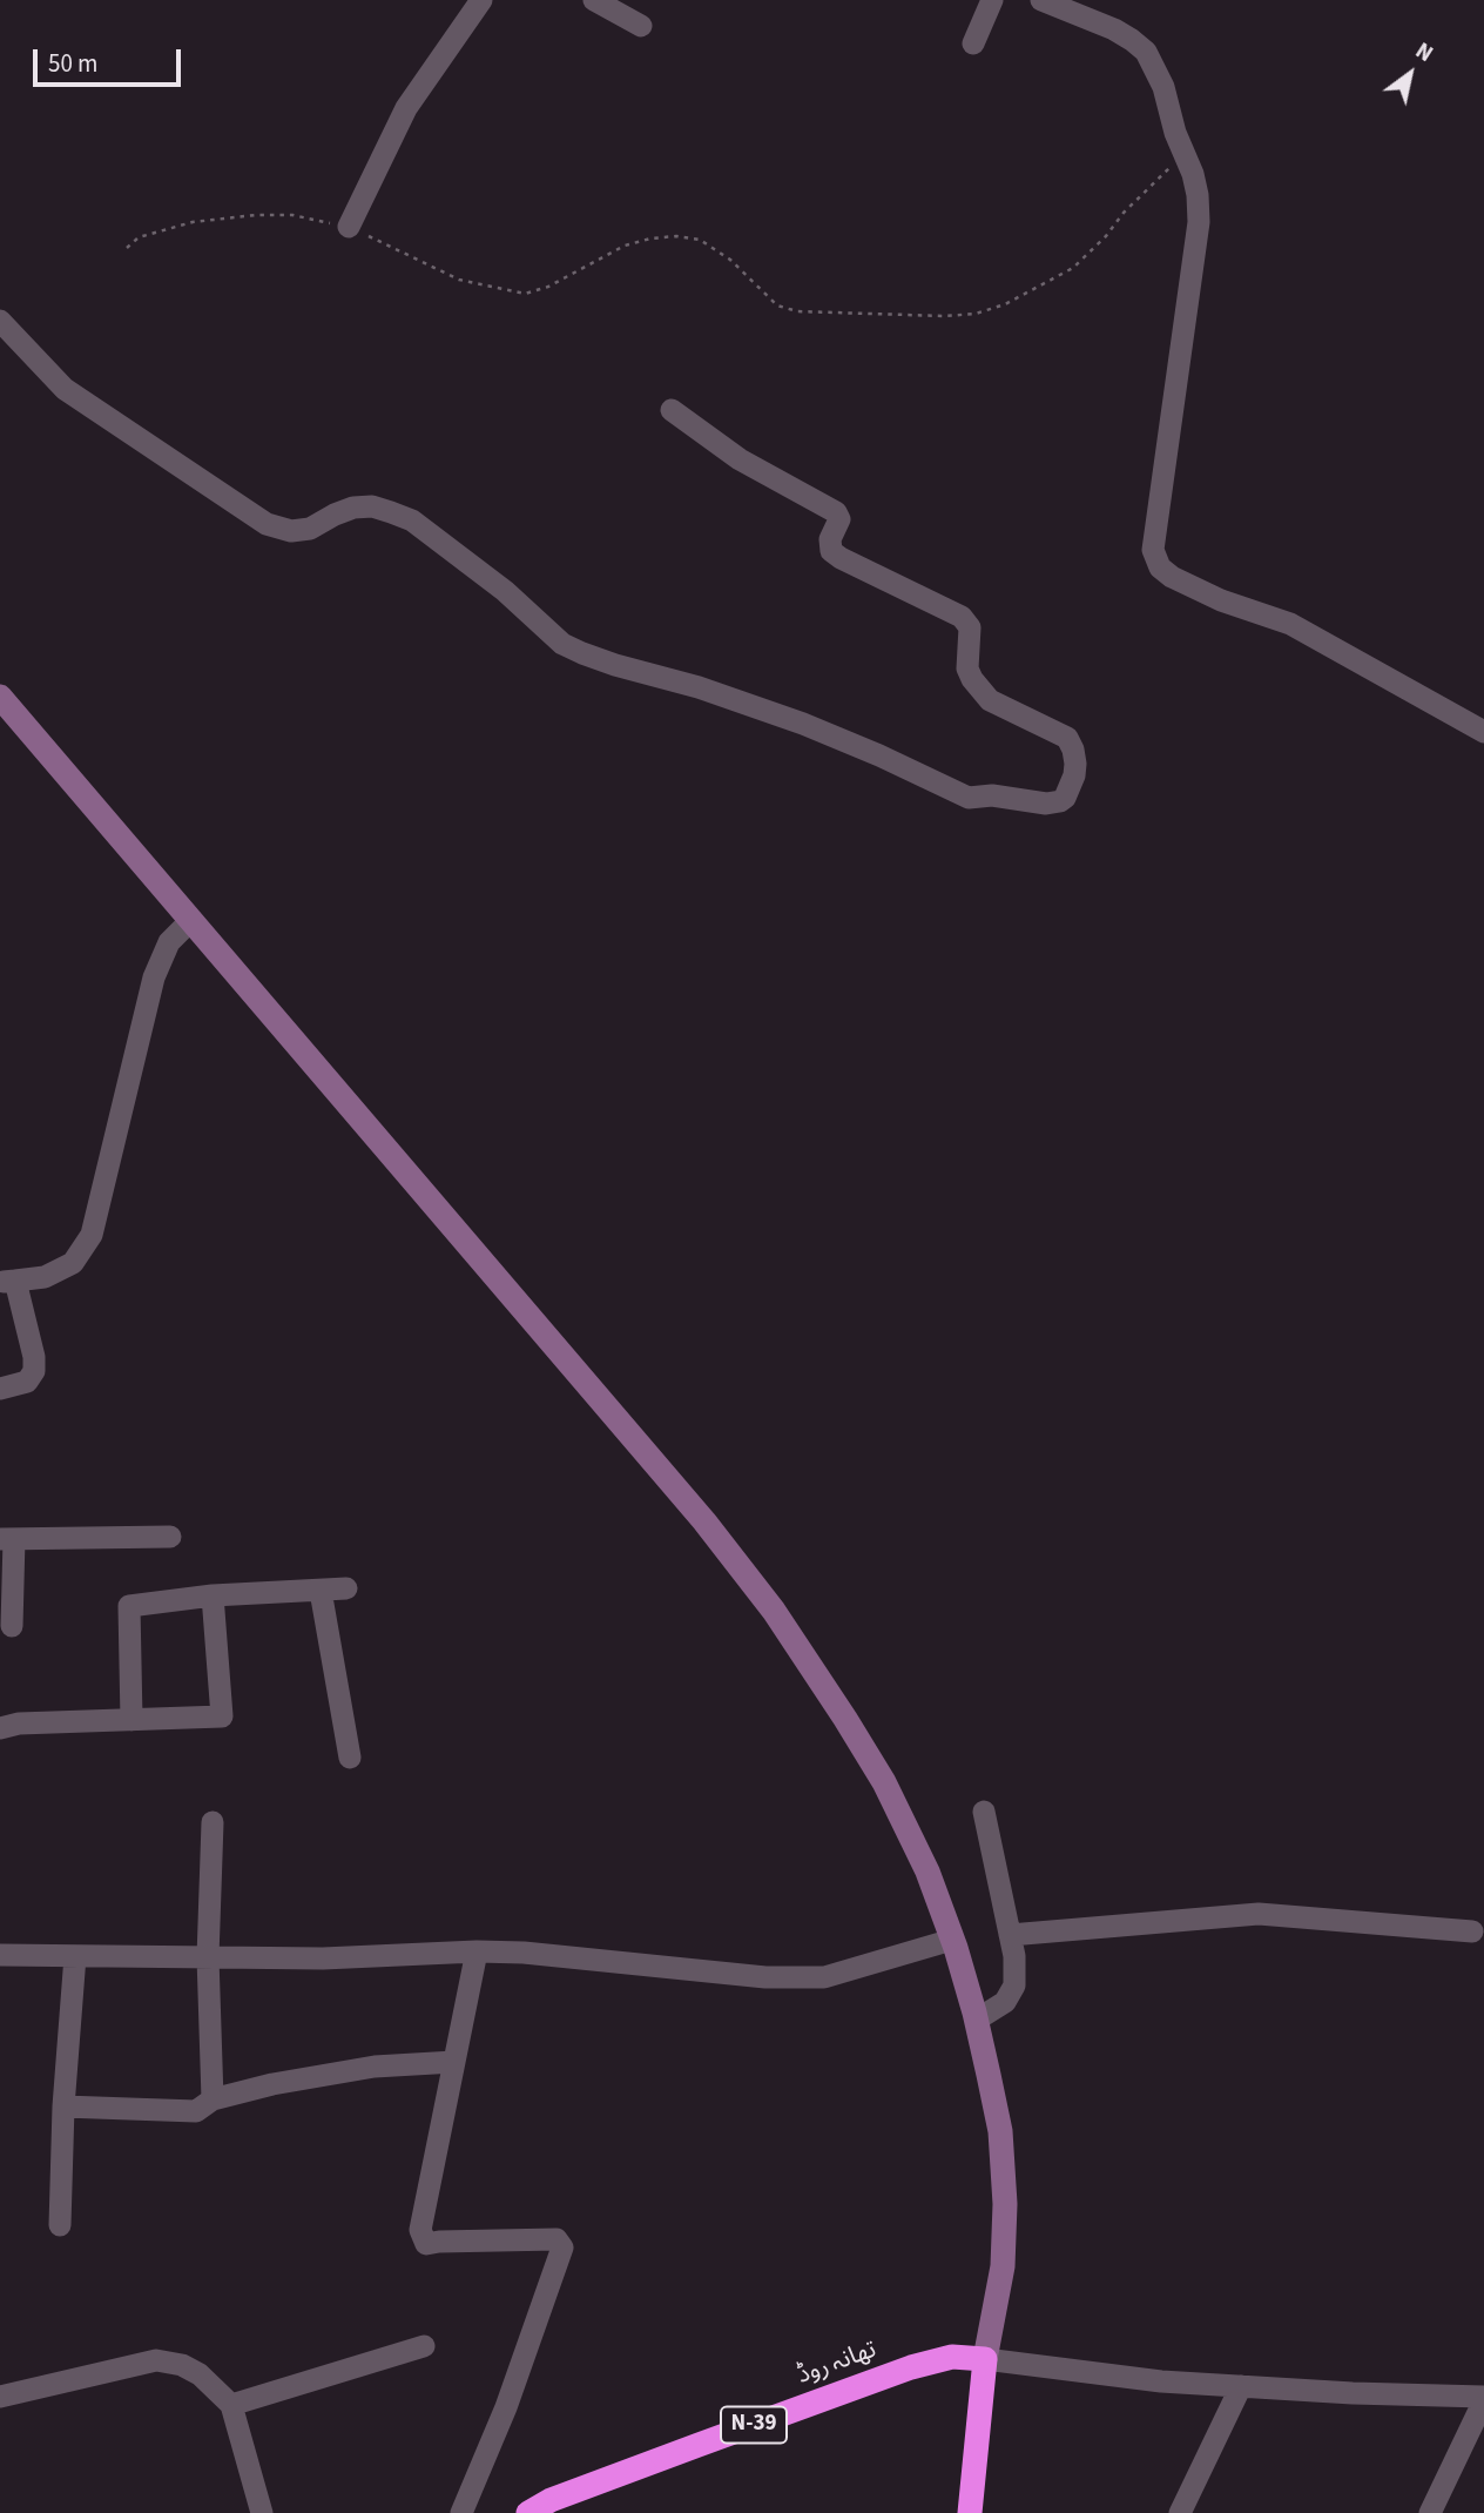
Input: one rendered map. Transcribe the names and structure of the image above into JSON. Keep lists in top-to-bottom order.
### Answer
{
  "streets": {
    "highway": ["تھانہ روڈ", "N-39"]
  },
  "scale_bar": "50 m",
  "north": "top right"
}
